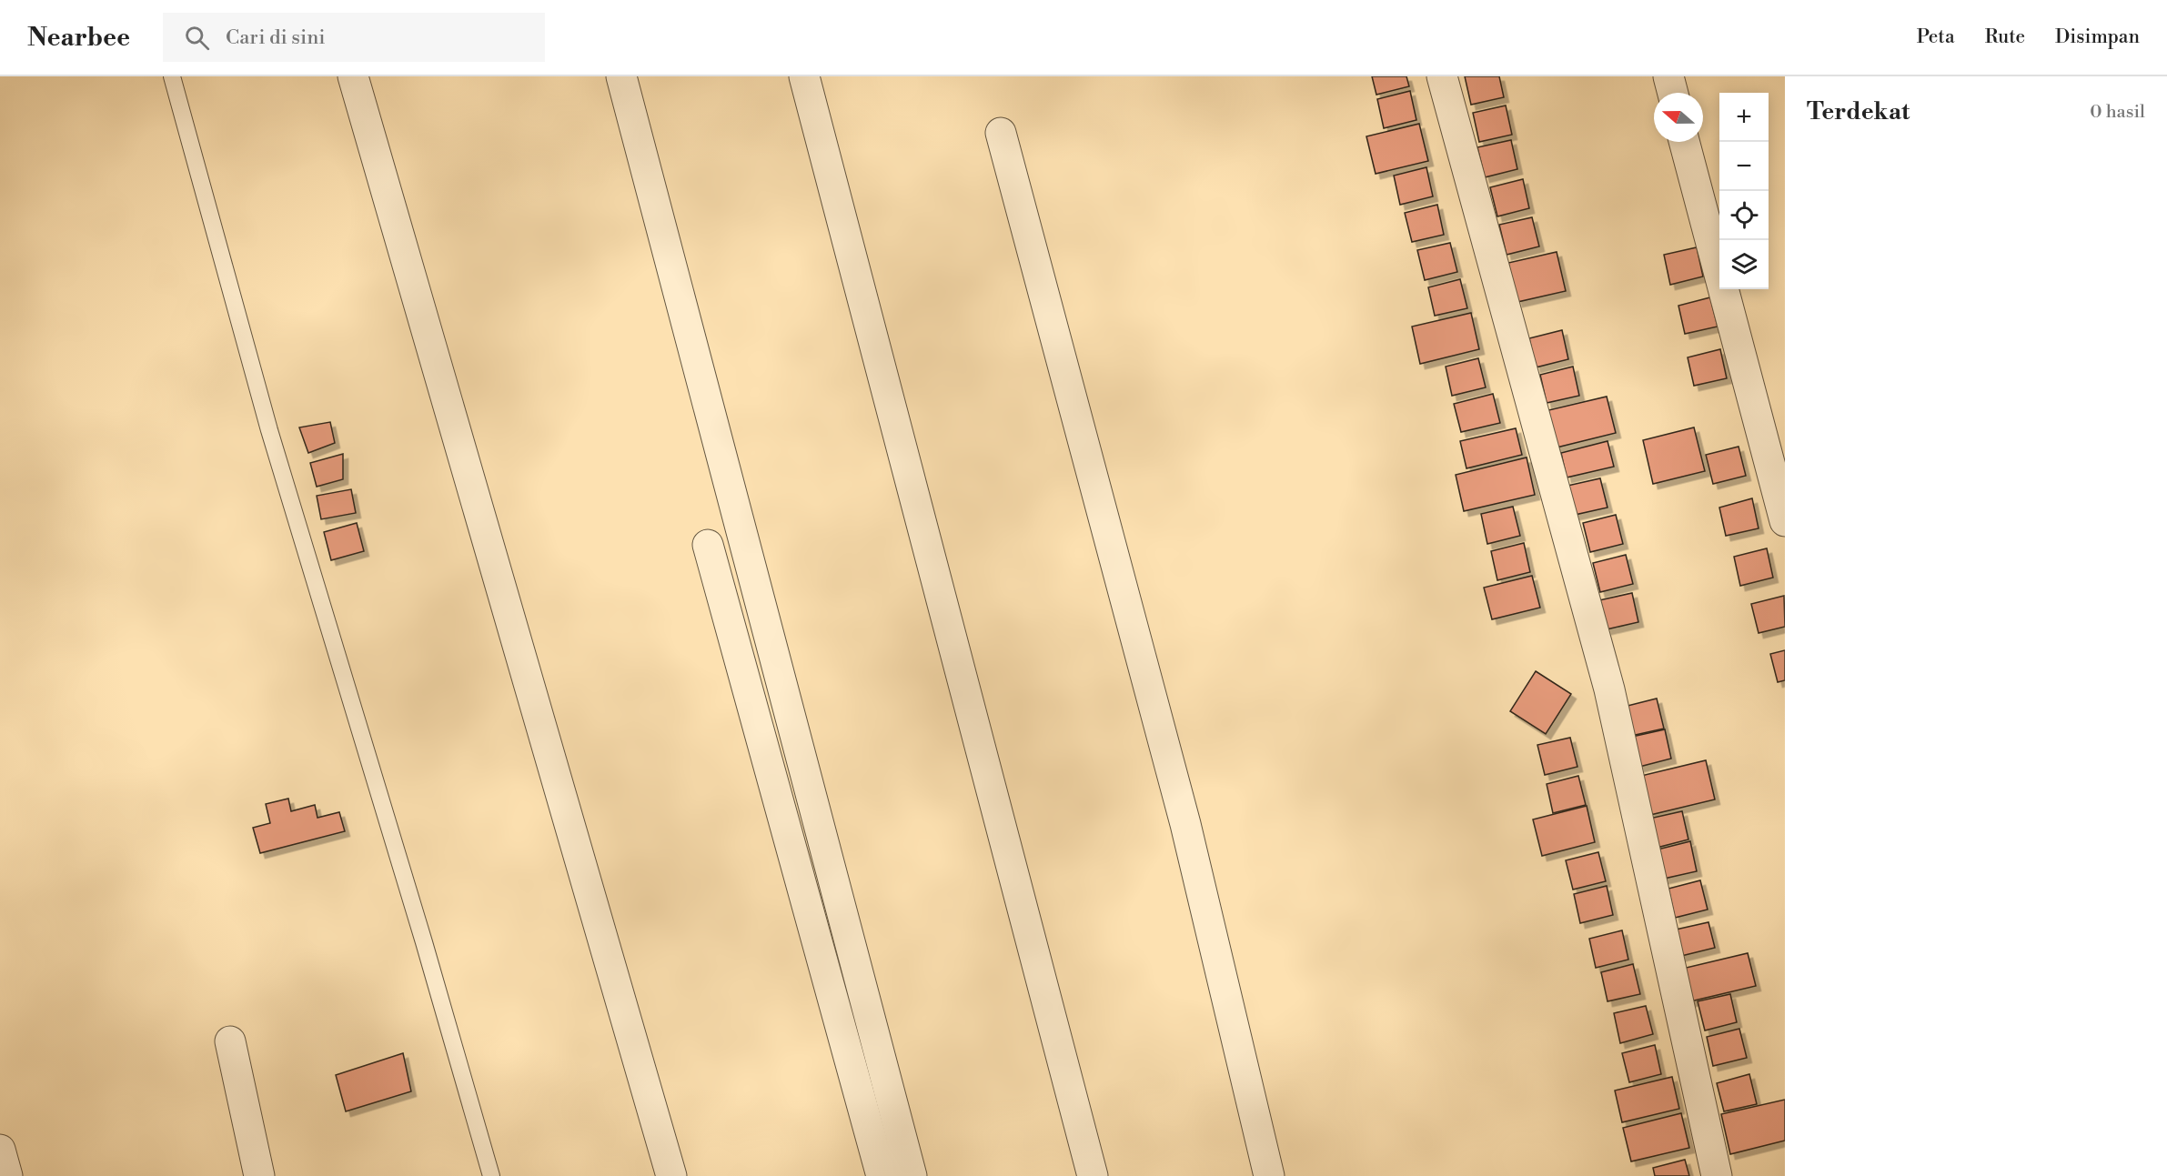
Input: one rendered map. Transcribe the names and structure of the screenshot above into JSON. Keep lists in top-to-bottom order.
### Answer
{
  "north": "left",
  "page": {
    "header": "Nearbee",
    "search": "Cari di sini",
    "nav": ["Peta", "Rute", "Disimpan"],
    "heading": ["Terdekat", "0 hasil"],
    "map_buttons": ["+", "−"]
  }
}
